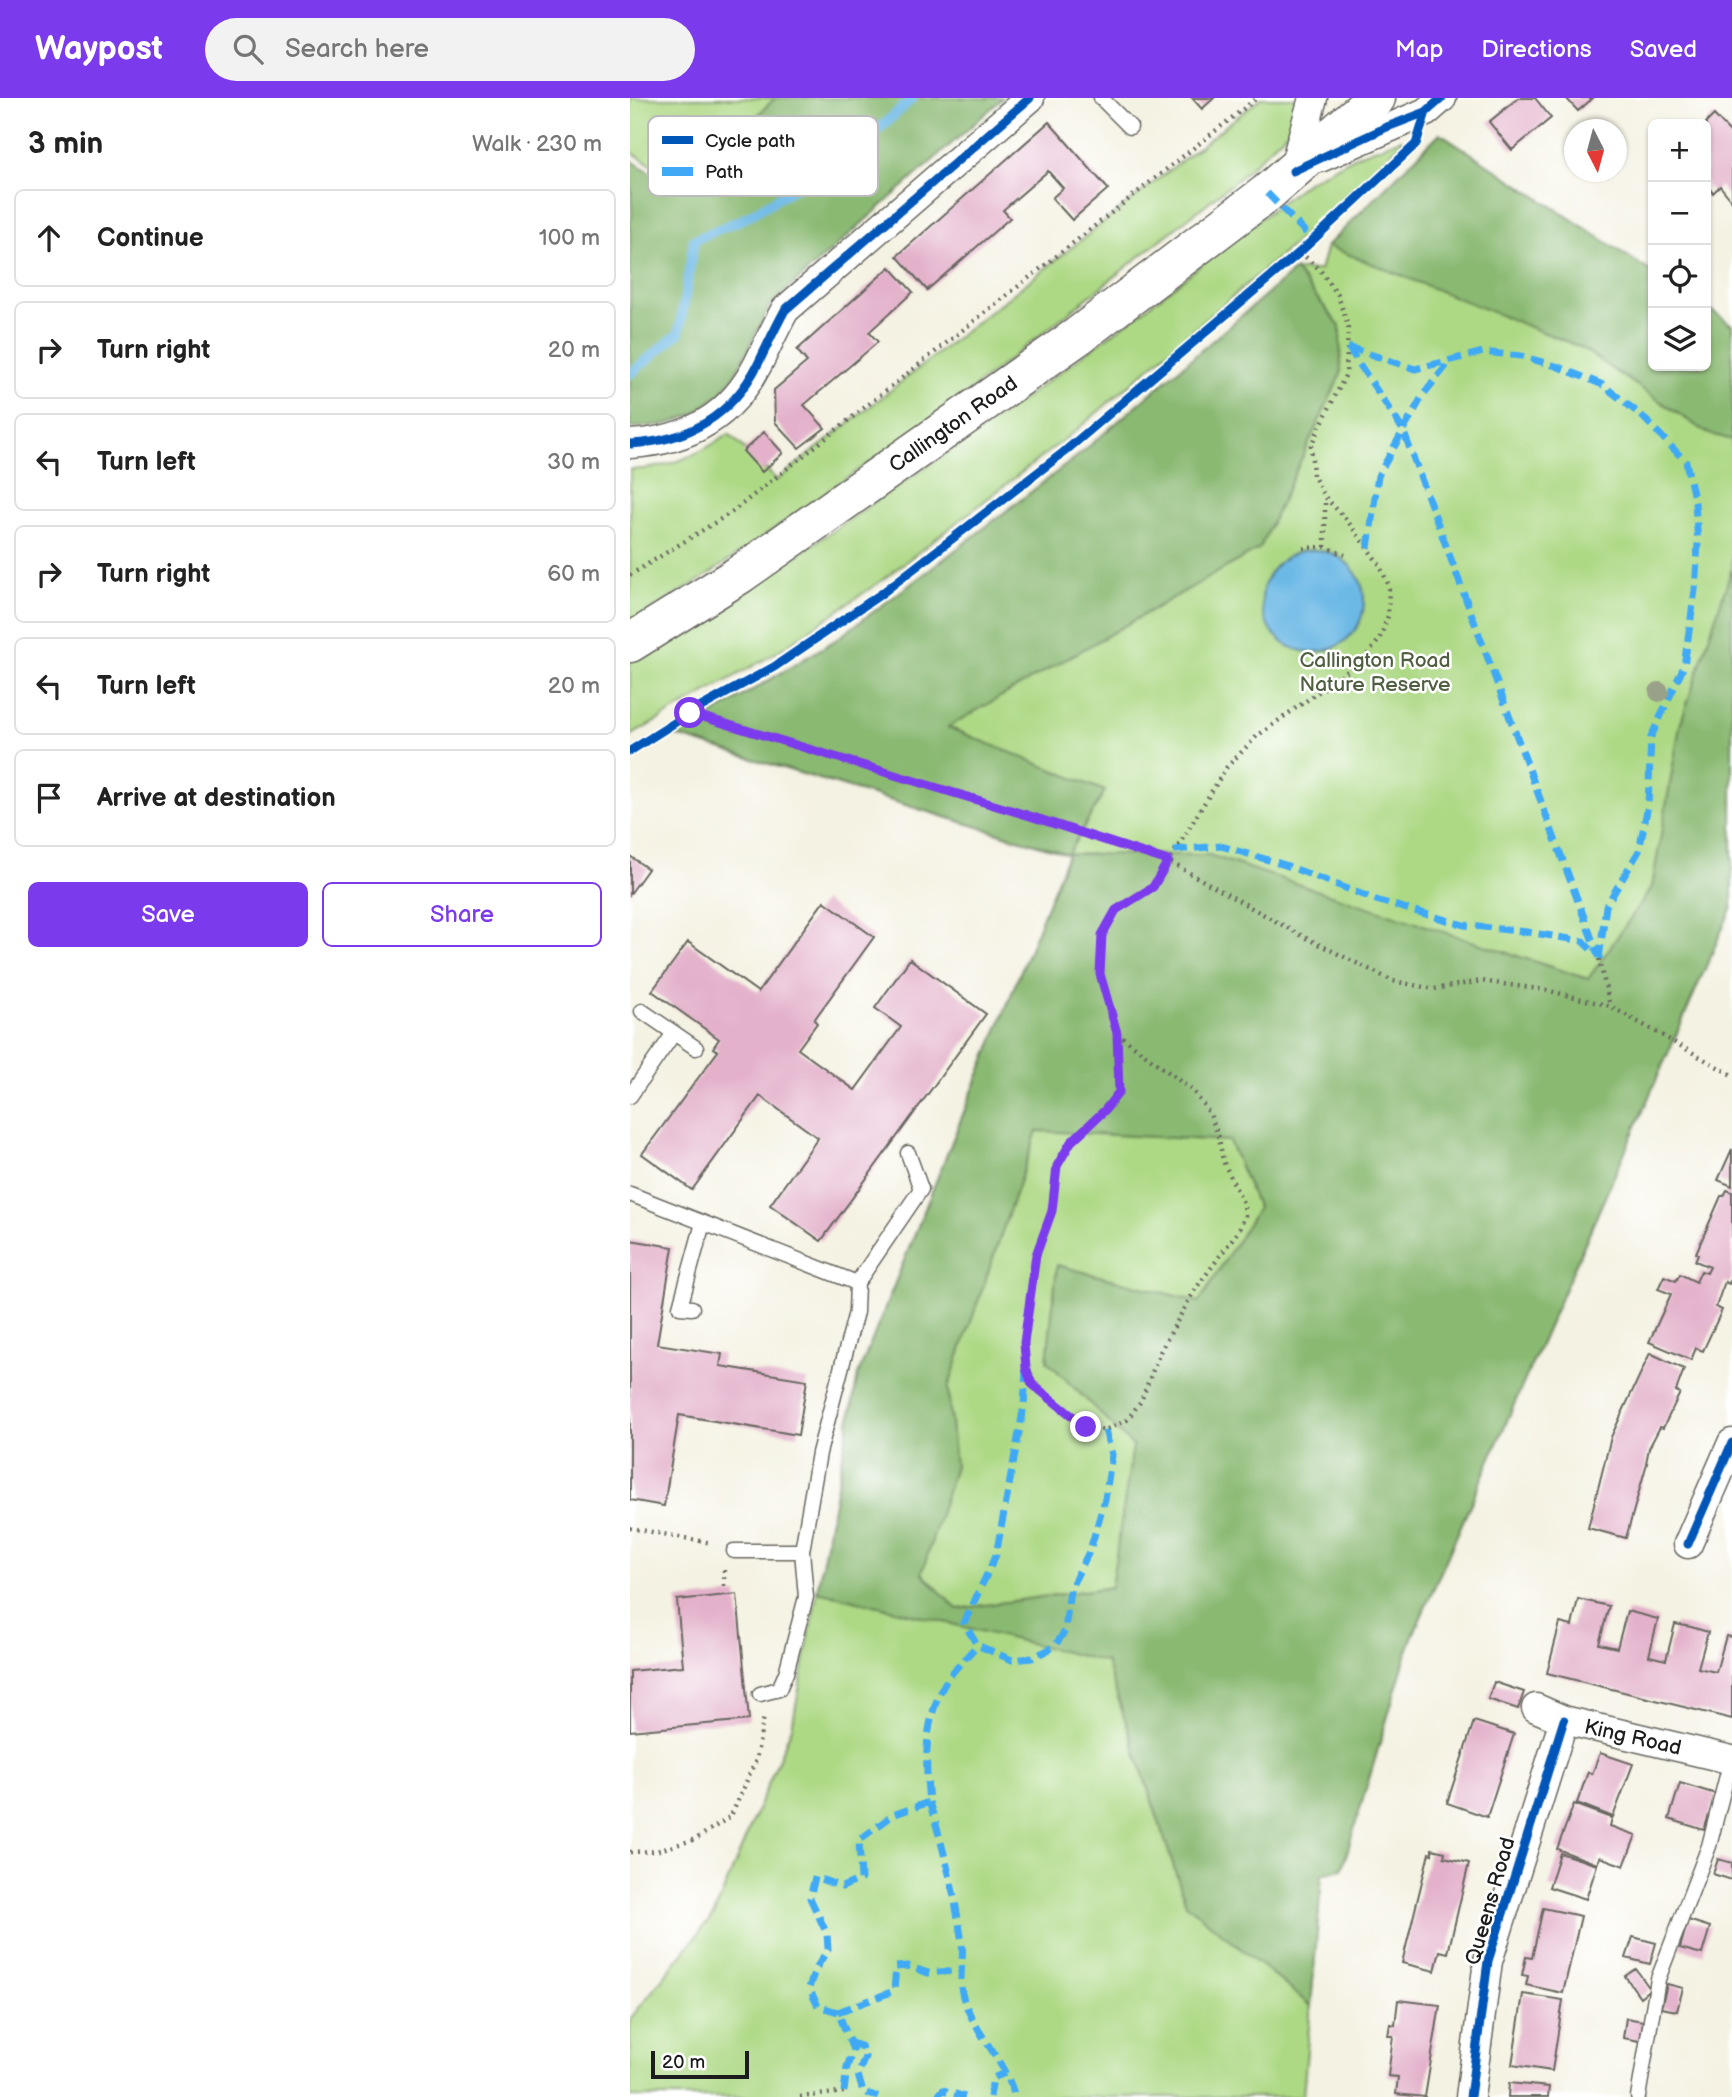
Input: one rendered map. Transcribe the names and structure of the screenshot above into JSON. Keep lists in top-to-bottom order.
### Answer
{
  "streets": {
    "main road": ["Callington Road"],
    "street": ["King Road", "Queens Road"]
  },
  "crossings": [
    ["King Road", "Queens Road"]
  ],
  "parks": ["Callington Road Nature Reserve"],
  "legend": ["Cycle path", "Path"],
  "scale_bar": "20 m",
  "north": "bottom",
  "page": {
    "header": "Waypost",
    "search": "Search here",
    "nav": ["Map", "Directions", "Saved"],
    "heading": ["3 min", "Walk · 230 m"],
    "map_buttons": ["+", "−"],
    "list": [
      ["Continue", "100 m"],
      ["Turn right", "20 m"],
      ["Turn left", "30 m"],
      ["Turn right", "60 m"],
      ["Turn left", "20 m"],
      "Arrive at destination"
    ],
    "buttons": ["Save", "Share"],
    "scale": "20 m"
  }
}
